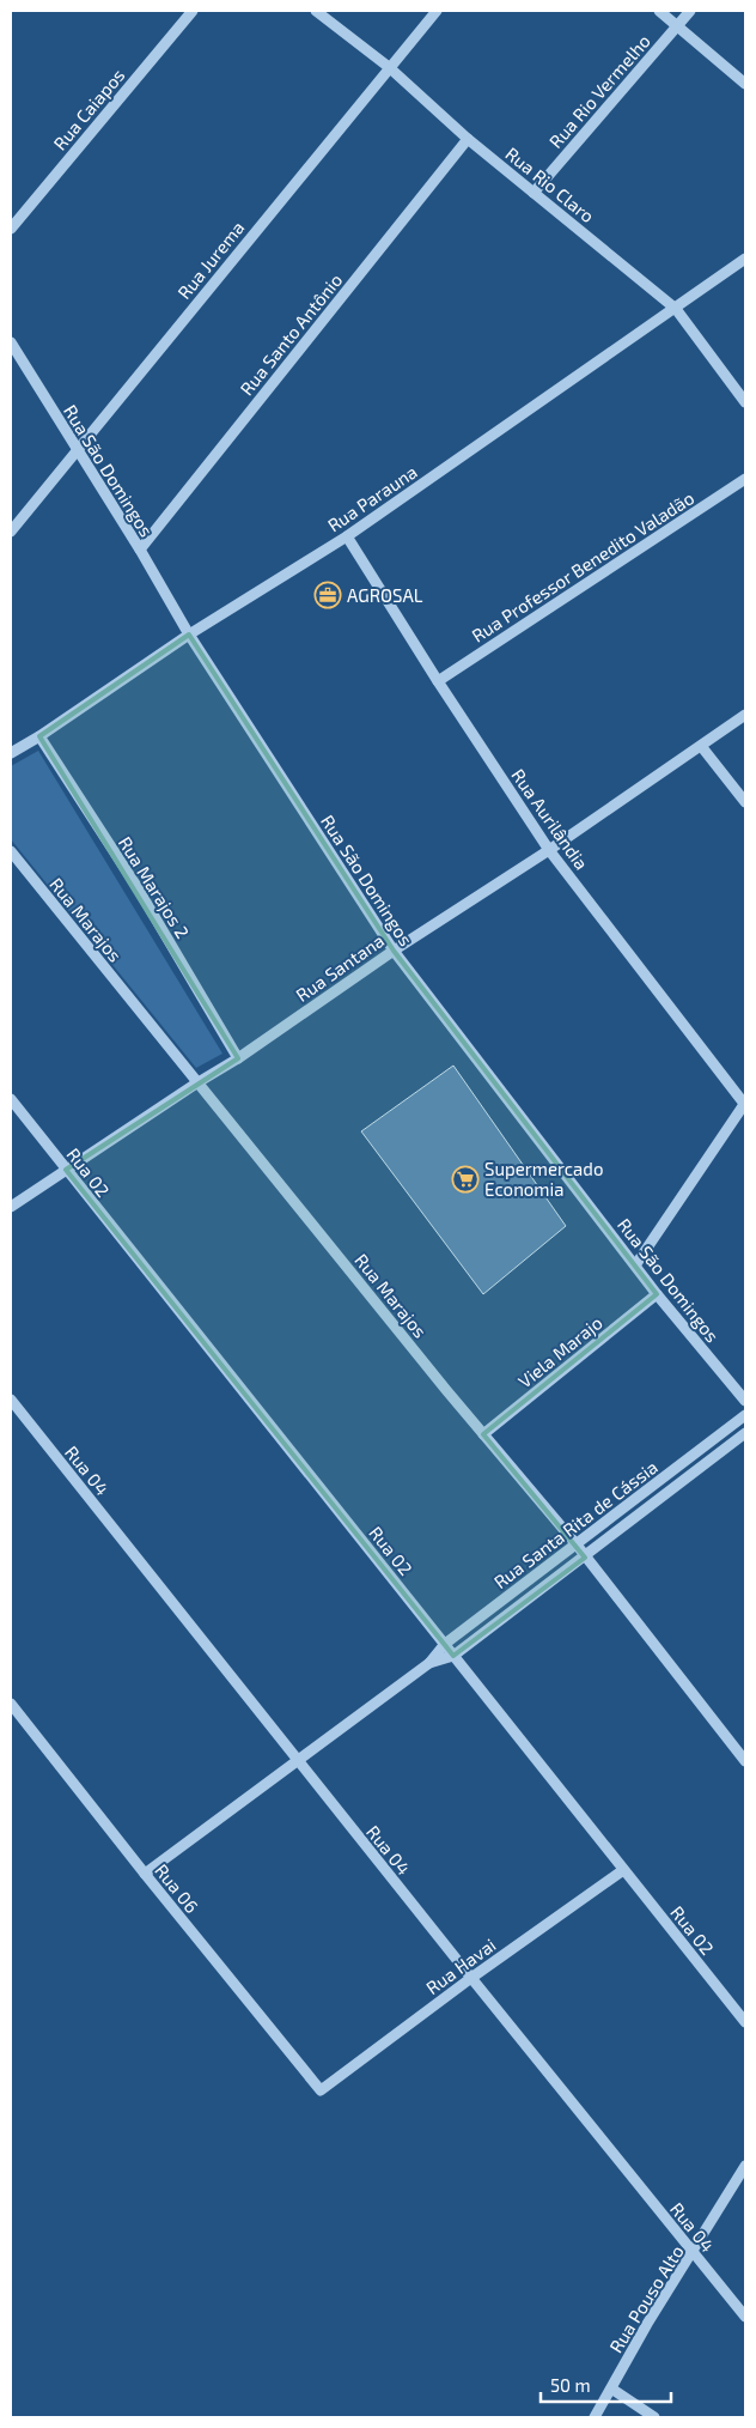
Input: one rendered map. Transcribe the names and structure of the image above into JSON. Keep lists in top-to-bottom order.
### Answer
{
  "streets": {
    "street": [
      "Rua Rio Vermelho",
      "Rua Caiapos",
      "Rua Rio Claro",
      "Rua Jurema",
      "Rua Santo Antônio",
      "Rua São Domingos",
      "Rua Parauna",
      "Rua Professor Benedito Valadão",
      "Rua Aurilândia",
      "Rua Marajos 2",
      "Rua Marajos",
      "Rua Santana",
      "Rua 02",
      "Viela Marajo",
      "Rua 04",
      "Rua Santa Rita de Cássia",
      "Rua 06",
      "Rua Havai",
      "Rua Pouso Alto"
    ]
  },
  "crossings": [
    ["Rua Rio Vermelho", "Rua Rio Claro"],
    ["Rua Rio Claro", "Rua Jurema"],
    ["Rua Rio Claro", "Rua Santo Antônio"],
    ["Rua Rio Claro", "Rua Parauna"],
    ["Rua Jurema", "Rua São Domingos"],
    ["Rua Santo Antônio", "Rua São Domingos"],
    ["Rua São Domingos", "Rua Parauna"],
    ["Rua São Domingos", "Rua Santana"],
    ["Rua São Domingos", "Viela Marajo"],
    ["Rua Parauna", "Rua Aurilândia"],
    ["Rua Parauna", "Rua Marajos 2"],
    ["Rua Professor Benedito Valadão", "Rua Aurilândia"],
    ["Rua Aurilândia", "Rua Santana"],
    ["Rua Marajos 2", "Rua Santana"],
    ["Rua Marajos", "Rua Santana"],
    ["Rua Marajos", "Viela Marajo"],
    ["Rua Marajos", "Rua Santa Rita de Cássia"],
    ["Rua Santana", "Rua 02"],
    ["Rua 02", "Rua Santa Rita de Cássia"],
    ["Rua 02", "Rua Havai"],
    ["Rua 04", "Rua Santa Rita de Cássia"],
    ["Rua 04", "Rua Havai"],
    ["Rua 04", "Rua Pouso Alto"],
    ["Rua Santa Rita de Cássia", "Rua 06"],
    ["Rua 06", "Rua Havai"]
  ],
  "places": {
    "office": ["AGROSAL"],
    "supermarket": ["Supermercado Economia"]
  },
  "scale_bar": "50 m"
}
